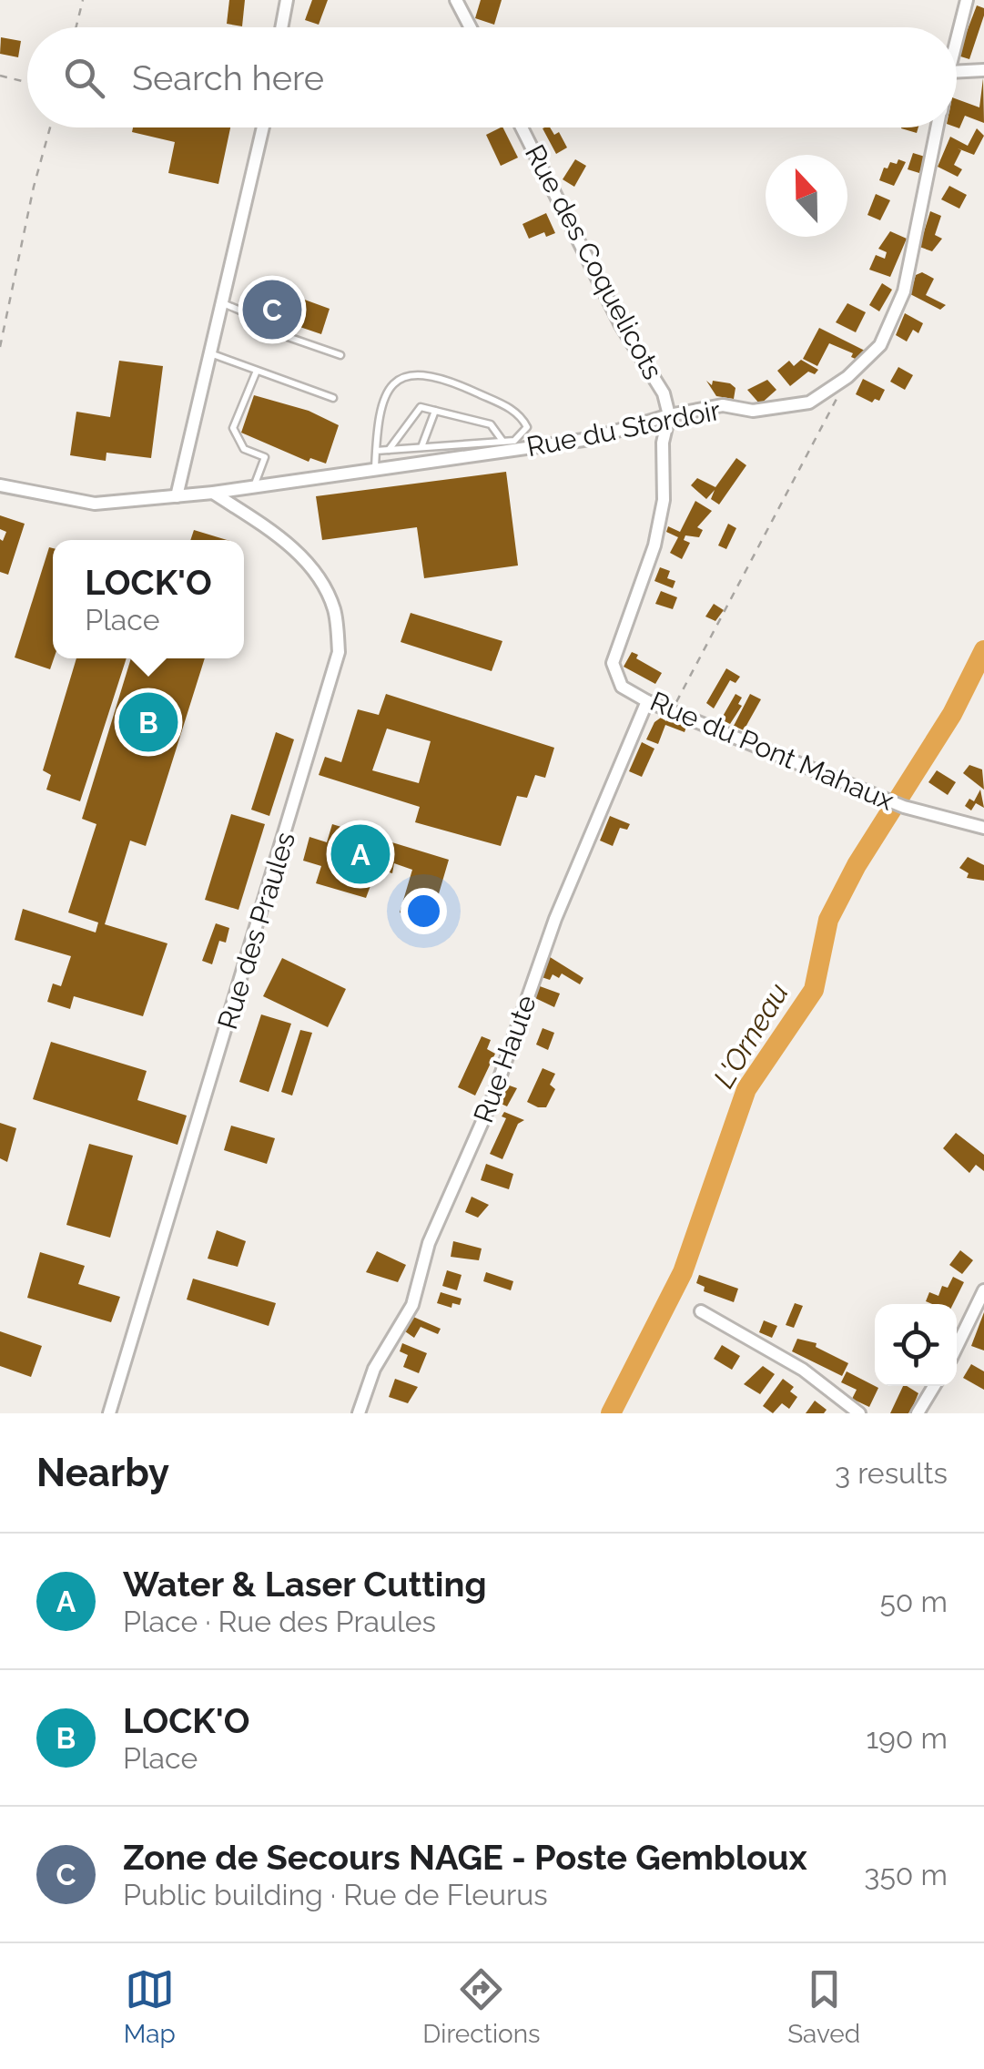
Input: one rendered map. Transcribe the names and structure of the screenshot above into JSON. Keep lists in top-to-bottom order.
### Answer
{
  "streets": {
    "street": [
      "Rue des Coquelicots",
      "Rue du Stordoir",
      "Rue du Pont Mahaux",
      "Rue des Praules",
      "Rue Haute"
    ]
  },
  "crossings": [
    ["Rue des Coquelicots", "Rue du Stordoir"],
    ["Rue des Coquelicots", "Rue du Pont Mahaux"],
    ["Rue du Stordoir", "Rue du Pont Mahaux"],
    ["Rue du Stordoir", "Rue des Praules"],
    ["Rue du Pont Mahaux", "Rue Haute"]
  ],
  "water": ["L'Orneau"],
  "north": "top",
  "page": {
    "search": "Search here",
    "pins": ["C", "B", "A"],
    "popup": ["LOCK'O", "Place"],
    "heading": ["Nearby", "3 results"],
    "list": [
      {
        "mark": "A",
        "name": "Water & Laser Cutting",
        "note": "Place · Rue des Praules",
        "value": "50 m"
      },
      {
        "mark": "B",
        "name": "LOCK'O",
        "note": "Place",
        "value": "190 m"
      },
      {
        "mark": "C",
        "name": "Zone de Secours NAGE - Poste Gembloux",
        "note": "Public building · Rue de Fleurus",
        "value": "350 m"
      }
    ],
    "nav": ["Map", "Directions", "Saved"]
  }
}
